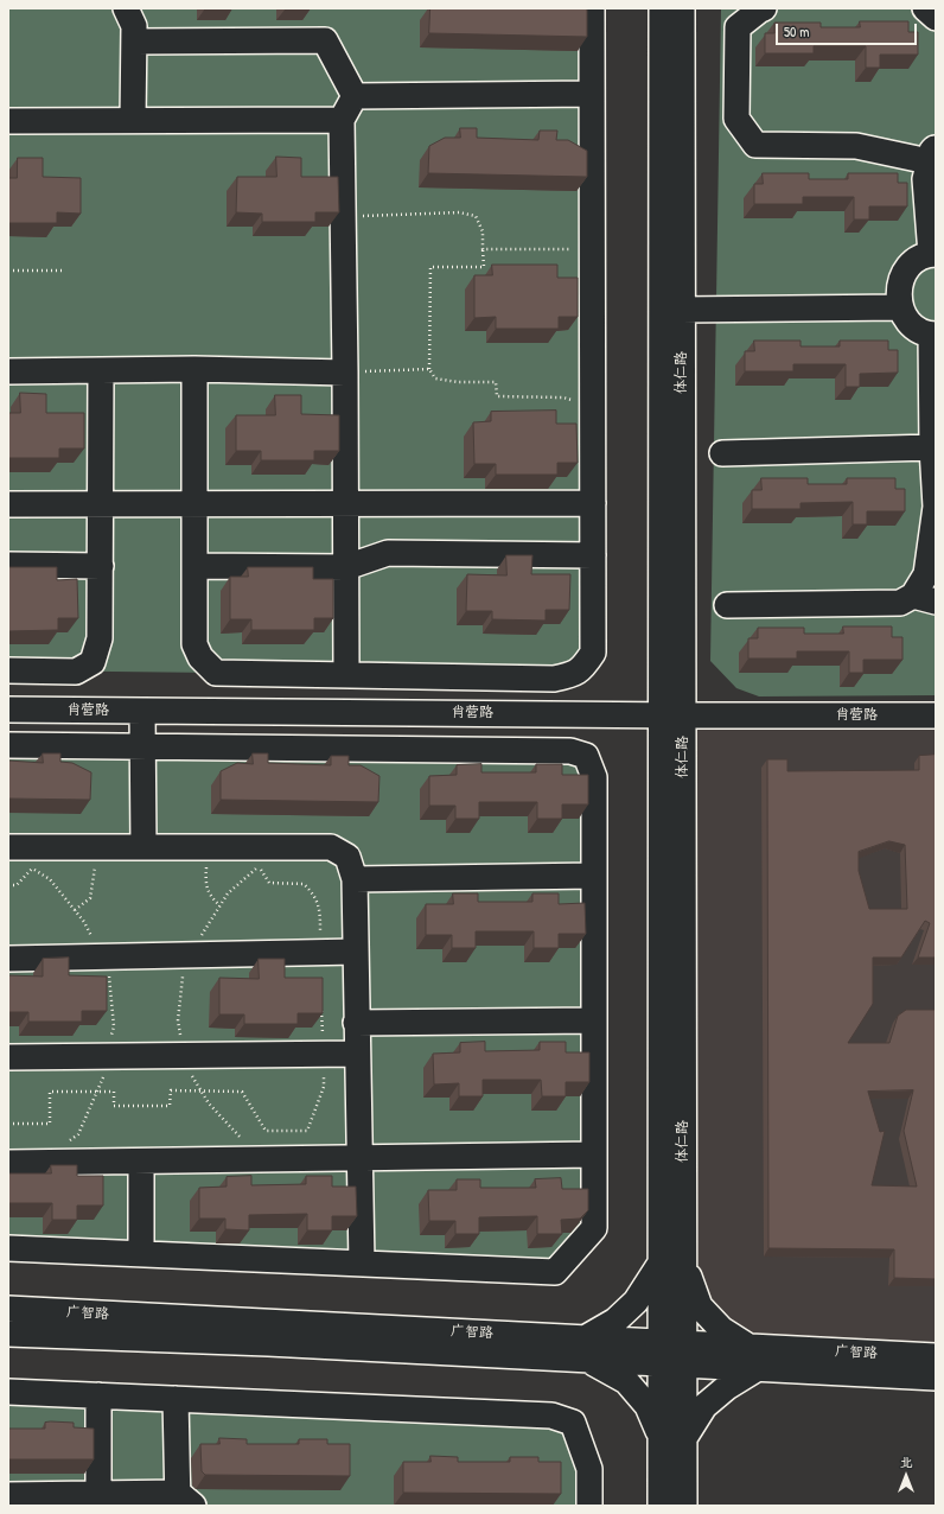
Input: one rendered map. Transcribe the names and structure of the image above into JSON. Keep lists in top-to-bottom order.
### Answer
{
  "streets": {
    "street": ["体仁路", "肖营路", "广智路"]
  },
  "crossings": [
    ["体仁路", "肖营路"],
    ["体仁路", "广智路"]
  ],
  "scale_bar": "50 m",
  "north": "top"
}
